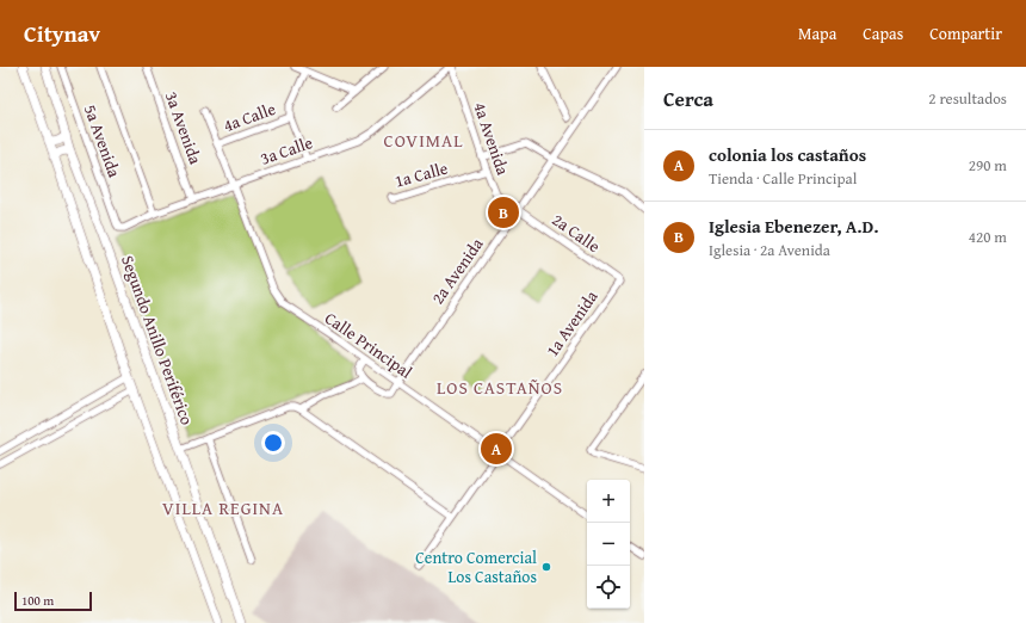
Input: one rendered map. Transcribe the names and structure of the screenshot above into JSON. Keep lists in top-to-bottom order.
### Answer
{
  "streets": {
    "main road": ["Segundo Anillo Periférico"],
    "street": [
      "4a Calle",
      "3a Avenida",
      "4a Avenida",
      "5a Avenida",
      "3a Calle",
      "1a Calle",
      "2a Calle",
      "2a Avenida",
      "1a Avenida",
      "Calle Principal"
    ]
  },
  "crossings": [
    ["3a Avenida", "3a Calle"],
    ["4a Avenida", "3a Calle"],
    ["4a Avenida", "1a Calle"],
    ["4a Avenida", "2a Calle"],
    ["4a Avenida", "2a Avenida"],
    ["5a Avenida", "3a Calle"],
    ["3a Calle", "Calle Principal"],
    ["2a Calle", "2a Avenida"],
    ["2a Calle", "1a Avenida"],
    ["2a Avenida", "Calle Principal"],
    ["1a Avenida", "Calle Principal"]
  ],
  "districts": ["COVIMAL", "LOS CASTAÑOS", "VILLA REGINA"],
  "places": ["Centro Comercial Los Castaños"],
  "scale_bar": "100 m",
  "page": {
    "header": "Citynav",
    "nav": ["Mapa", "Capas", "Compartir"],
    "heading": ["Cerca", "2 resultados"],
    "list": [
      {
        "mark": "A",
        "name": "colonia los castaños",
        "note": "Tienda · Calle Principal",
        "value": "290 m"
      },
      {
        "mark": "B",
        "name": "Iglesia Ebenezer, A.D.",
        "note": "Iglesia · 2a Avenida",
        "value": "420 m"
      }
    ],
    "pins": ["B", "A"],
    "map_buttons": ["+", "−"],
    "scale": "100 m"
  }
}
